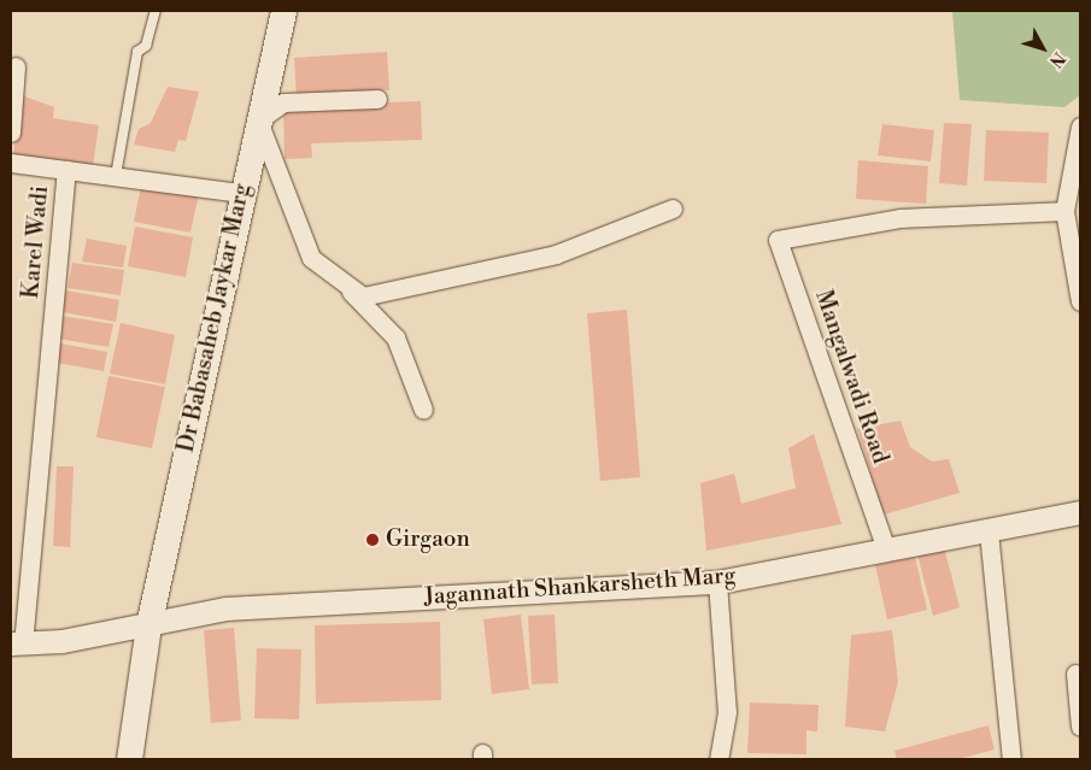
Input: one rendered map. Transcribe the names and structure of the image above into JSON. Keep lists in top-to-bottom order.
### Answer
{
  "streets": {
    "main road": ["Dr Babasaheb Jaykar Marg"],
    "street": ["Karel Wadi", "Mangalwadi Road", "Jagannath Shankarsheth Marg"]
  },
  "crossings": [
    ["Karel Wadi", "Jagannath Shankarsheth Marg"],
    ["Dr Babasaheb Jaykar Marg", "Jagannath Shankarsheth Marg"],
    ["Mangalwadi Road", "Jagannath Shankarsheth Marg"]
  ],
  "places": ["Girgaon"],
  "north": "bottom right"
}
